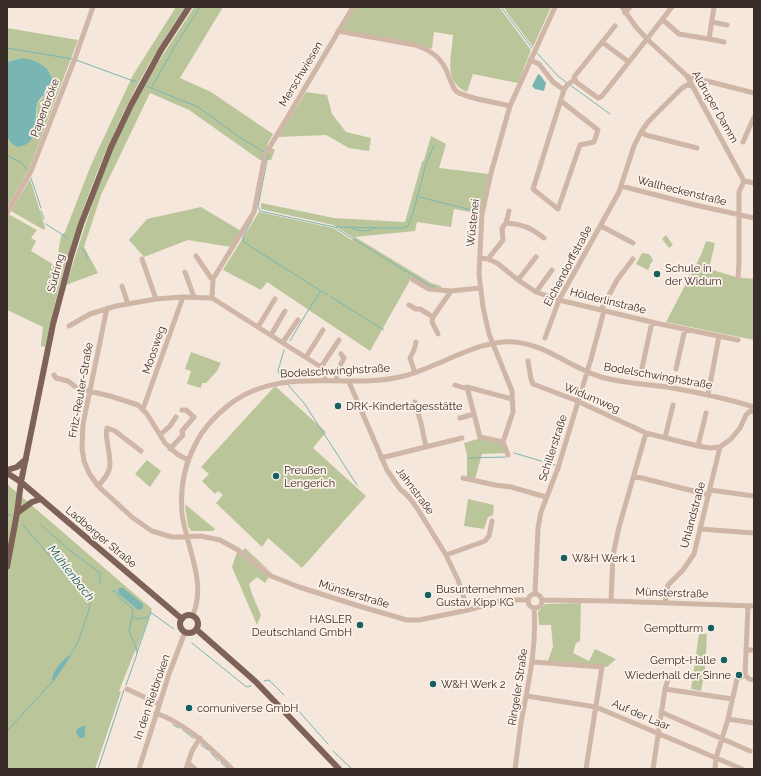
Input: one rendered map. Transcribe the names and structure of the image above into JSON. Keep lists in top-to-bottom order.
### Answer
{
  "streets": {
    "main road": ["Südring", "Ladberger Straße"],
    "street": [
      "Merschwiesen",
      "Aldruper Damm",
      "Papenbröke",
      "Wallheckenstraße",
      "Wüstenei",
      "Eichendorffstraße",
      "Hölderlinstraße",
      "Moosweg",
      "Bodelschwinghstraße",
      "Fritz-Reuter-Straße",
      "Widumweg",
      "Schillerstraße",
      "Jahnstraße",
      "Uhlandstraße",
      "Münsterstraße",
      "Ringeler Straße",
      "In den Rietbroken",
      "Auf der Laar"
    ]
  },
  "crossings": [
    ["Aldruper Damm", "Eichendorffstraße"],
    ["Wallheckenstraße", "Eichendorffstraße"],
    ["Wüstenei", "Hölderlinstraße"],
    ["Wüstenei", "Bodelschwinghstraße"],
    ["Eichendorffstraße", "Hölderlinstraße"],
    ["Südring", "Ladberger Straße"],
    ["Hölderlinstraße", "Schillerstraße"],
    ["Bodelschwinghstraße", "Fritz-Reuter-Straße"],
    ["Bodelschwinghstraße", "Schillerstraße"],
    ["Bodelschwinghstraße", "Jahnstraße"],
    ["Bodelschwinghstraße", "Ladberger Straße"],
    ["Bodelschwinghstraße", "Münsterstraße"],
    ["Bodelschwinghstraße", "In den Rietbroken"],
    ["Fritz-Reuter-Straße", "Münsterstraße"],
    ["Widumweg", "Schillerstraße"],
    ["Widumweg", "Uhlandstraße"],
    ["Schillerstraße", "Münsterstraße"],
    ["Schillerstraße", "Ringeler Straße"],
    ["Jahnstraße", "Münsterstraße"],
    ["Uhlandstraße", "Münsterstraße"],
    ["Ladberger Straße", "In den Rietbroken"],
    ["Münsterstraße", "Ringeler Straße"],
    ["Ringeler Straße", "Auf der Laar"]
  ],
  "water": ["Mühlenbach"],
  "places": [
    "Schule in der Widum",
    "DRK-Kindertagesstätte",
    "Preußen Lengerich",
    "W&H Werk 1",
    "Busunternehmen Gustav Kipp KG",
    "HASLER Deutschland GmbH",
    "Gemptturm",
    "Gempt-Halle",
    "Wiederhall der Sinne",
    "W&H Werk 2",
    "comuniverse GmbH"
  ]
}
